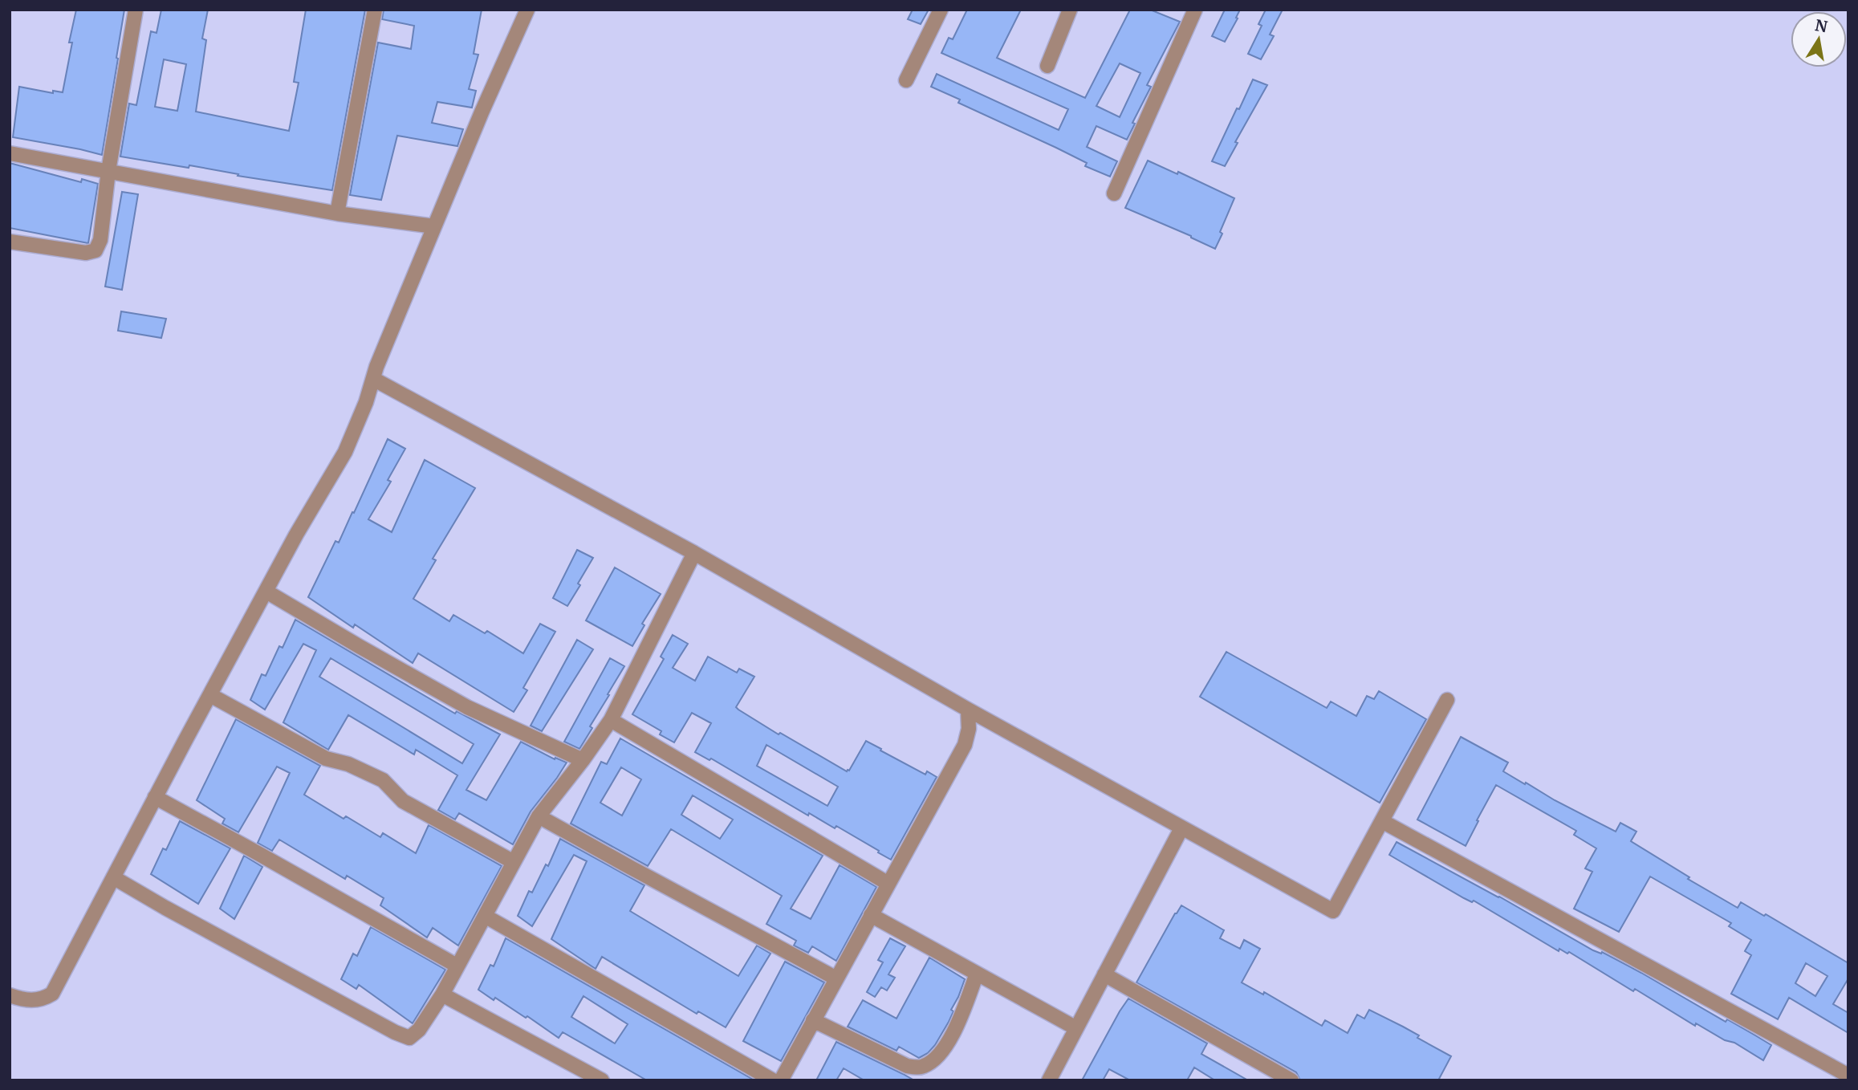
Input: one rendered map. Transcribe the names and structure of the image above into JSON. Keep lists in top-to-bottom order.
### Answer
{
  "north": "top"
}
